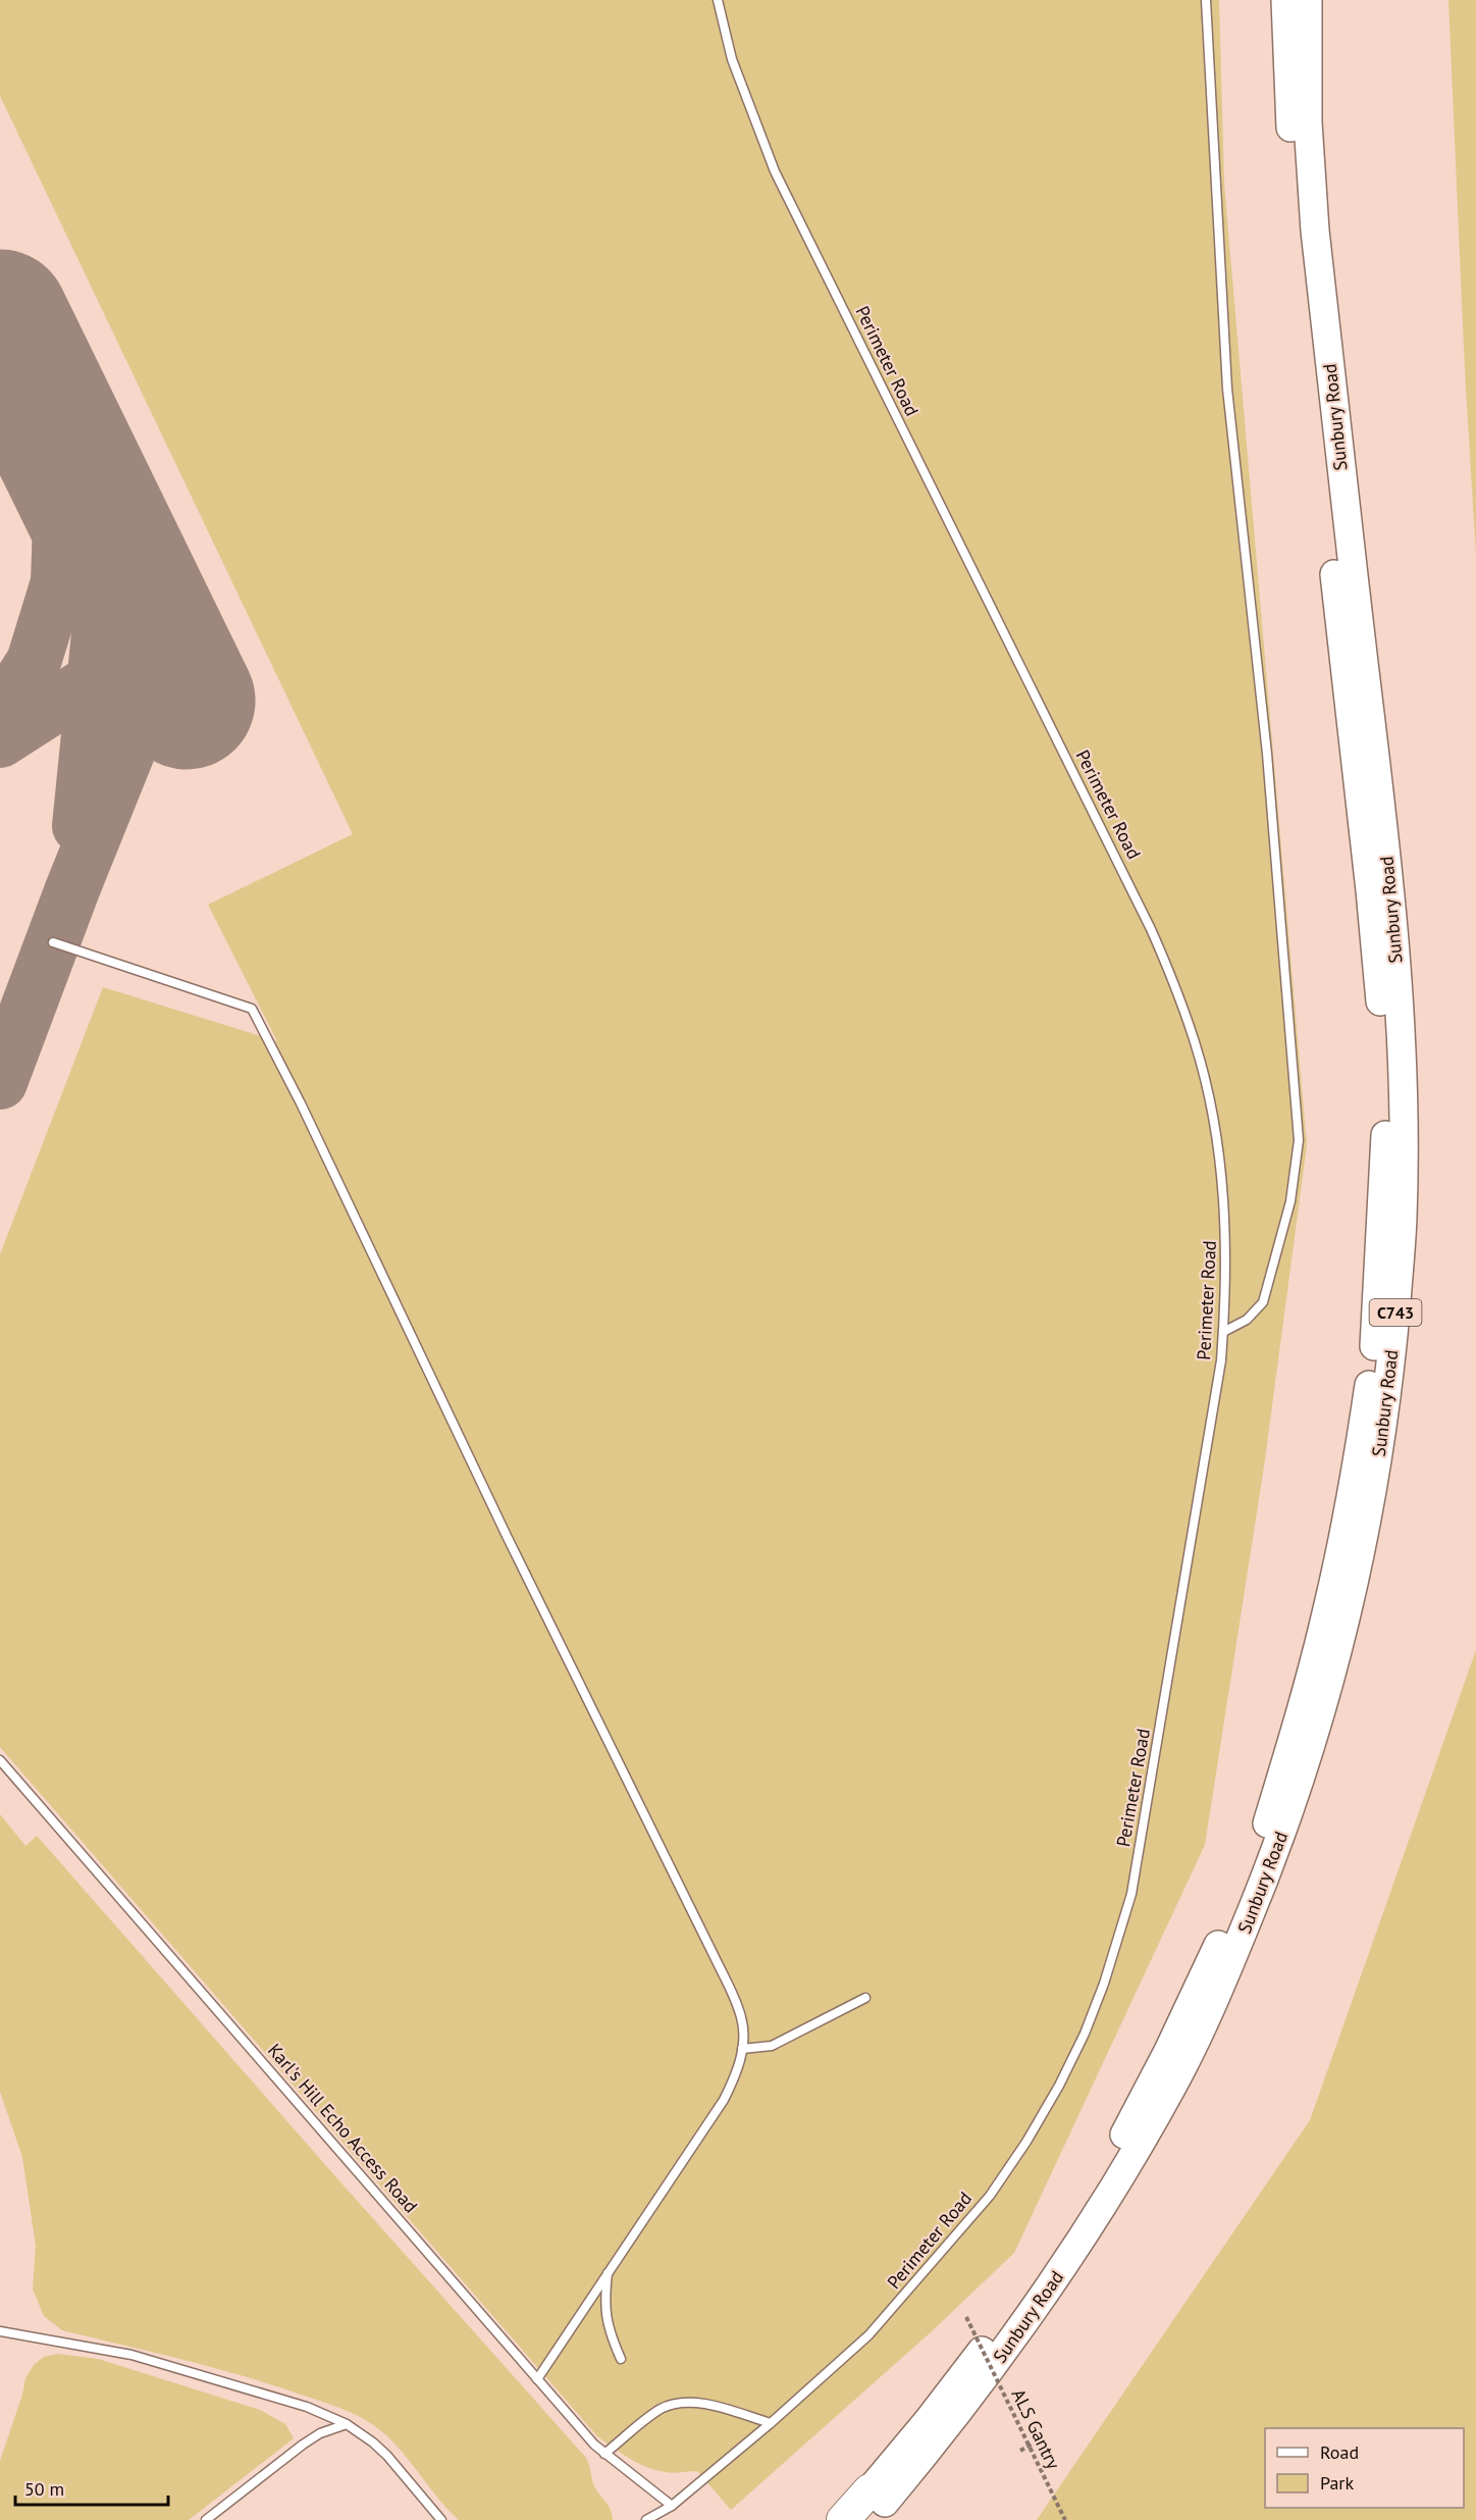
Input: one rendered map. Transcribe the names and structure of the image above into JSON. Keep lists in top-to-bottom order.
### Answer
{
  "streets": {
    "highway": ["C743"],
    "main road": ["Sunbury Road"],
    "lane": ["Perimeter Road", "Karl's Hill Echo Access Road"],
    "path": ["ALS Gantry"]
  },
  "crossings": [
    ["Perimeter Road", "Karl's Hill Echo Access Road"],
    ["Sunbury Road", "C743"]
  ],
  "legend": ["Road", "Park"],
  "scale_bar": "50 m"
}
